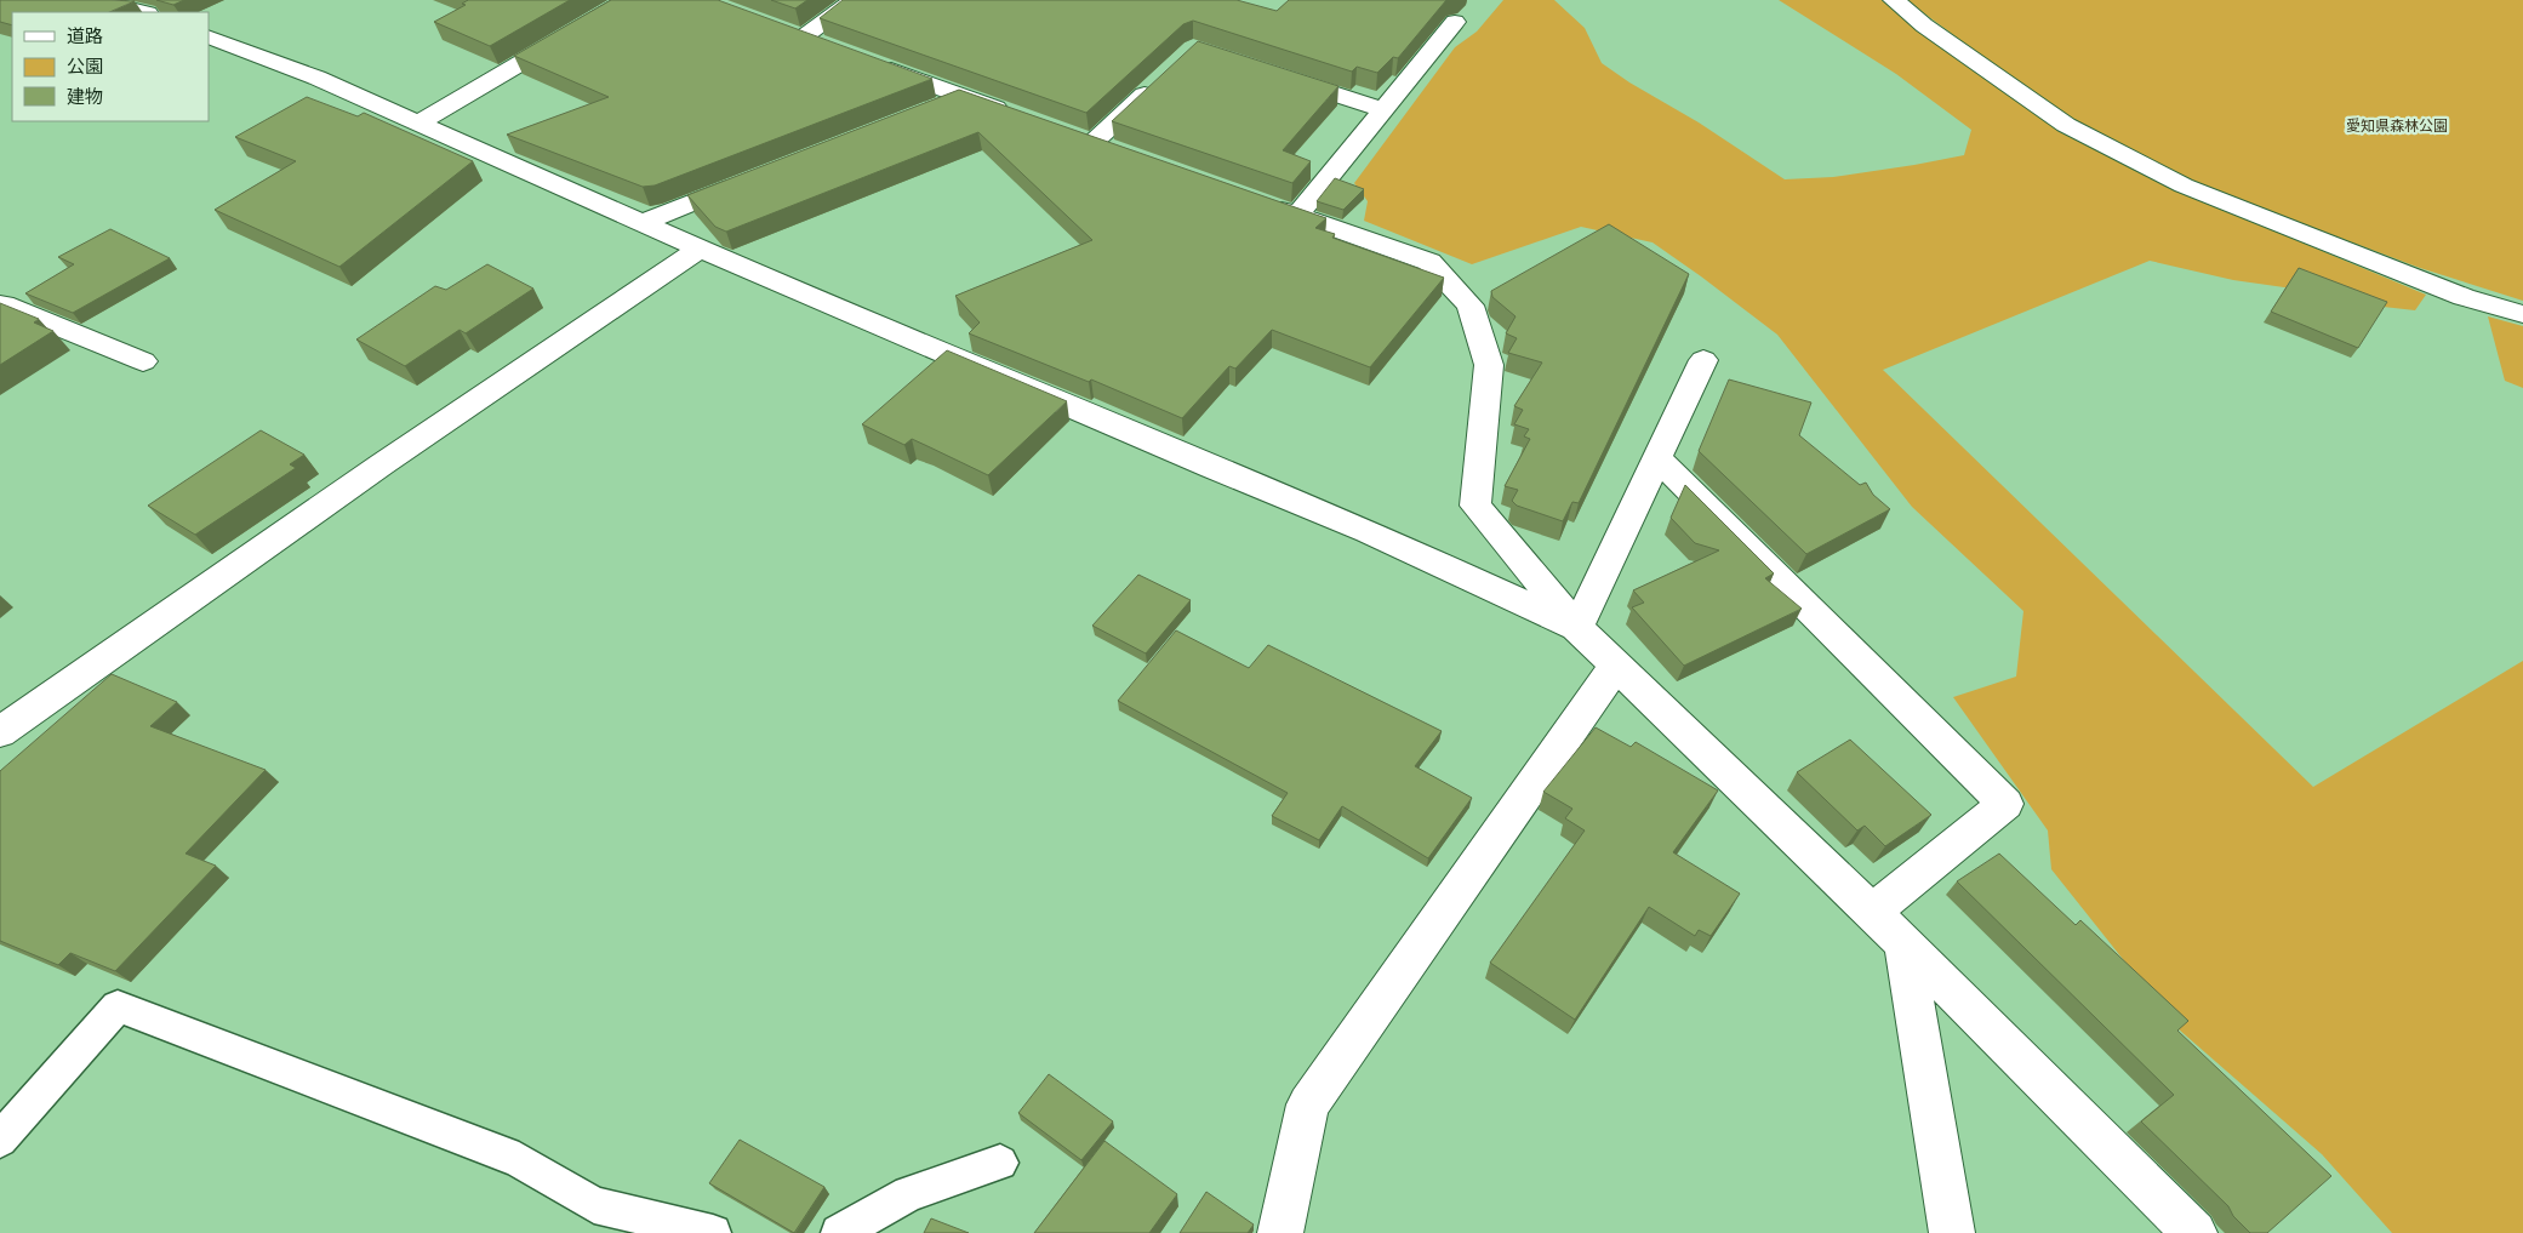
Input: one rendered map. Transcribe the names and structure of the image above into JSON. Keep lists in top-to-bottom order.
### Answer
{
  "parks": ["愛知県森林公園"],
  "legend": ["道路", "公園", "建物"]
}
